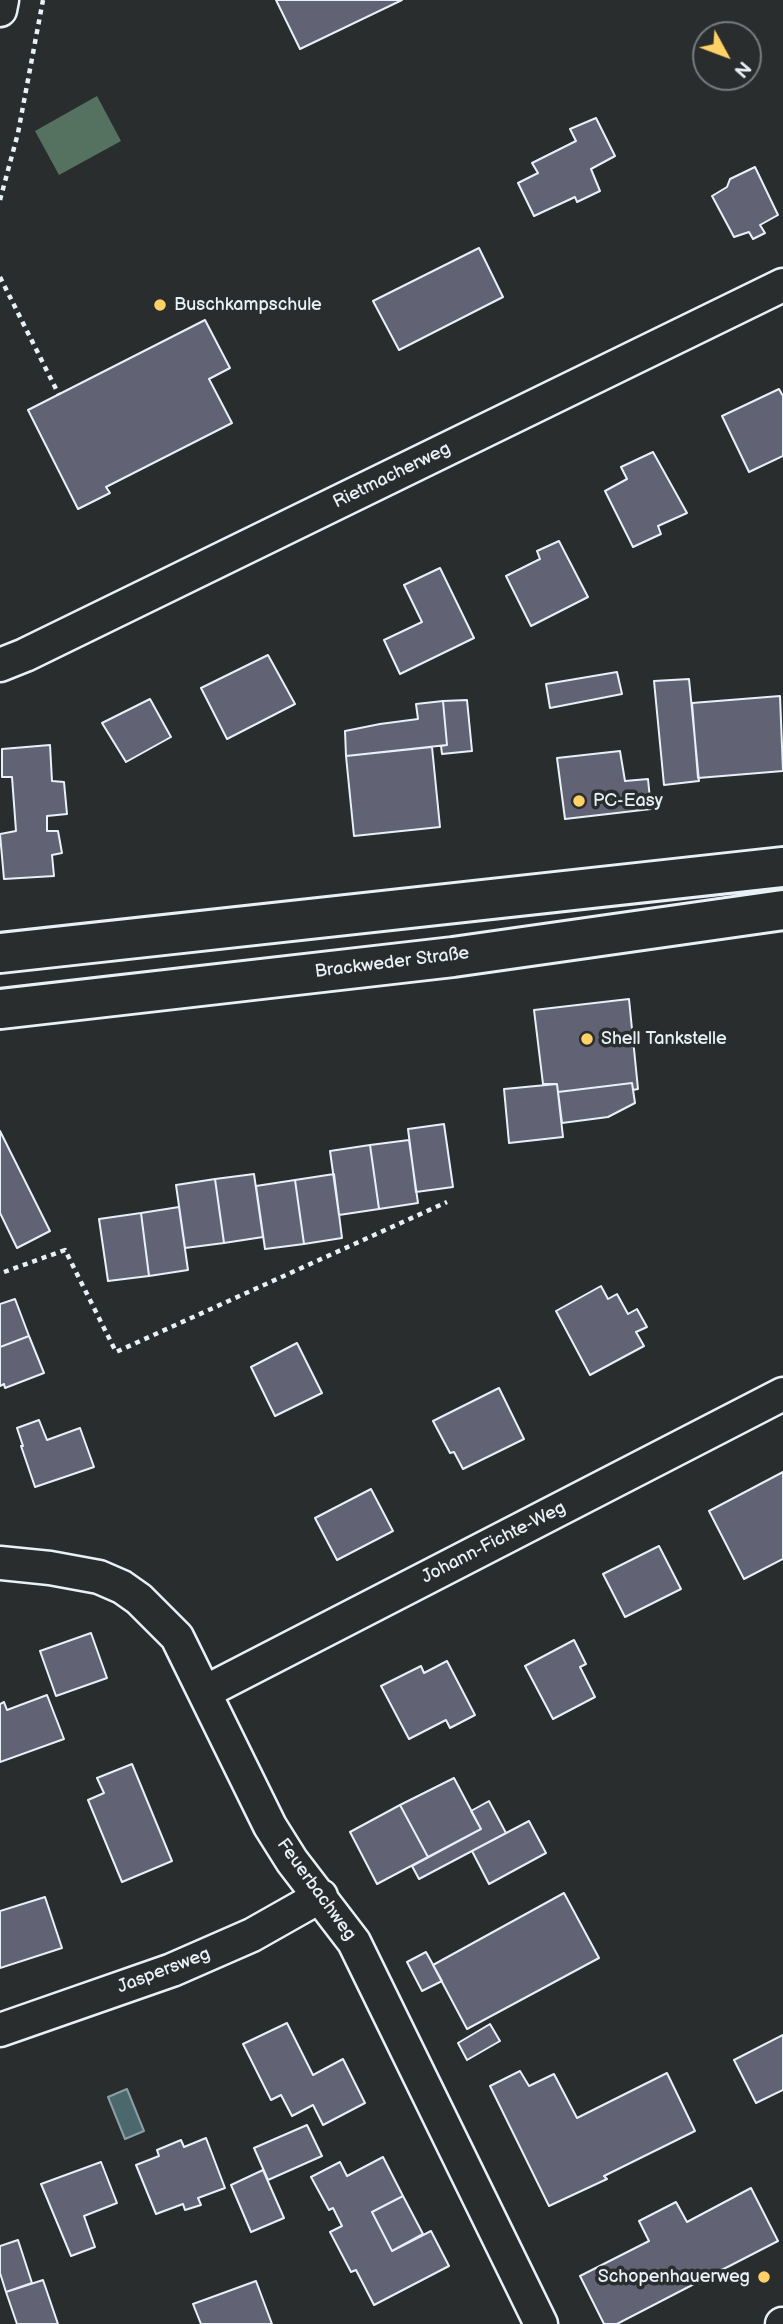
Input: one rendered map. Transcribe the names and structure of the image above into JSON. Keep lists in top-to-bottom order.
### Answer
{
  "streets": {
    "main road": ["Brackweder Straße"],
    "street": [
      "Rietmacherweg",
      "Johann-Fichte-Weg",
      "Feuerbachweg",
      "Jaspersweg"
    ]
  },
  "crossings": [
    ["Johann-Fichte-Weg", "Feuerbachweg"],
    ["Feuerbachweg", "Jaspersweg"]
  ],
  "places": [
    "Buschkampschule",
    "PC-Easy",
    "Shell Tankstelle",
    "Schopenhauerweg"
  ],
  "north": "bottom right"
}
